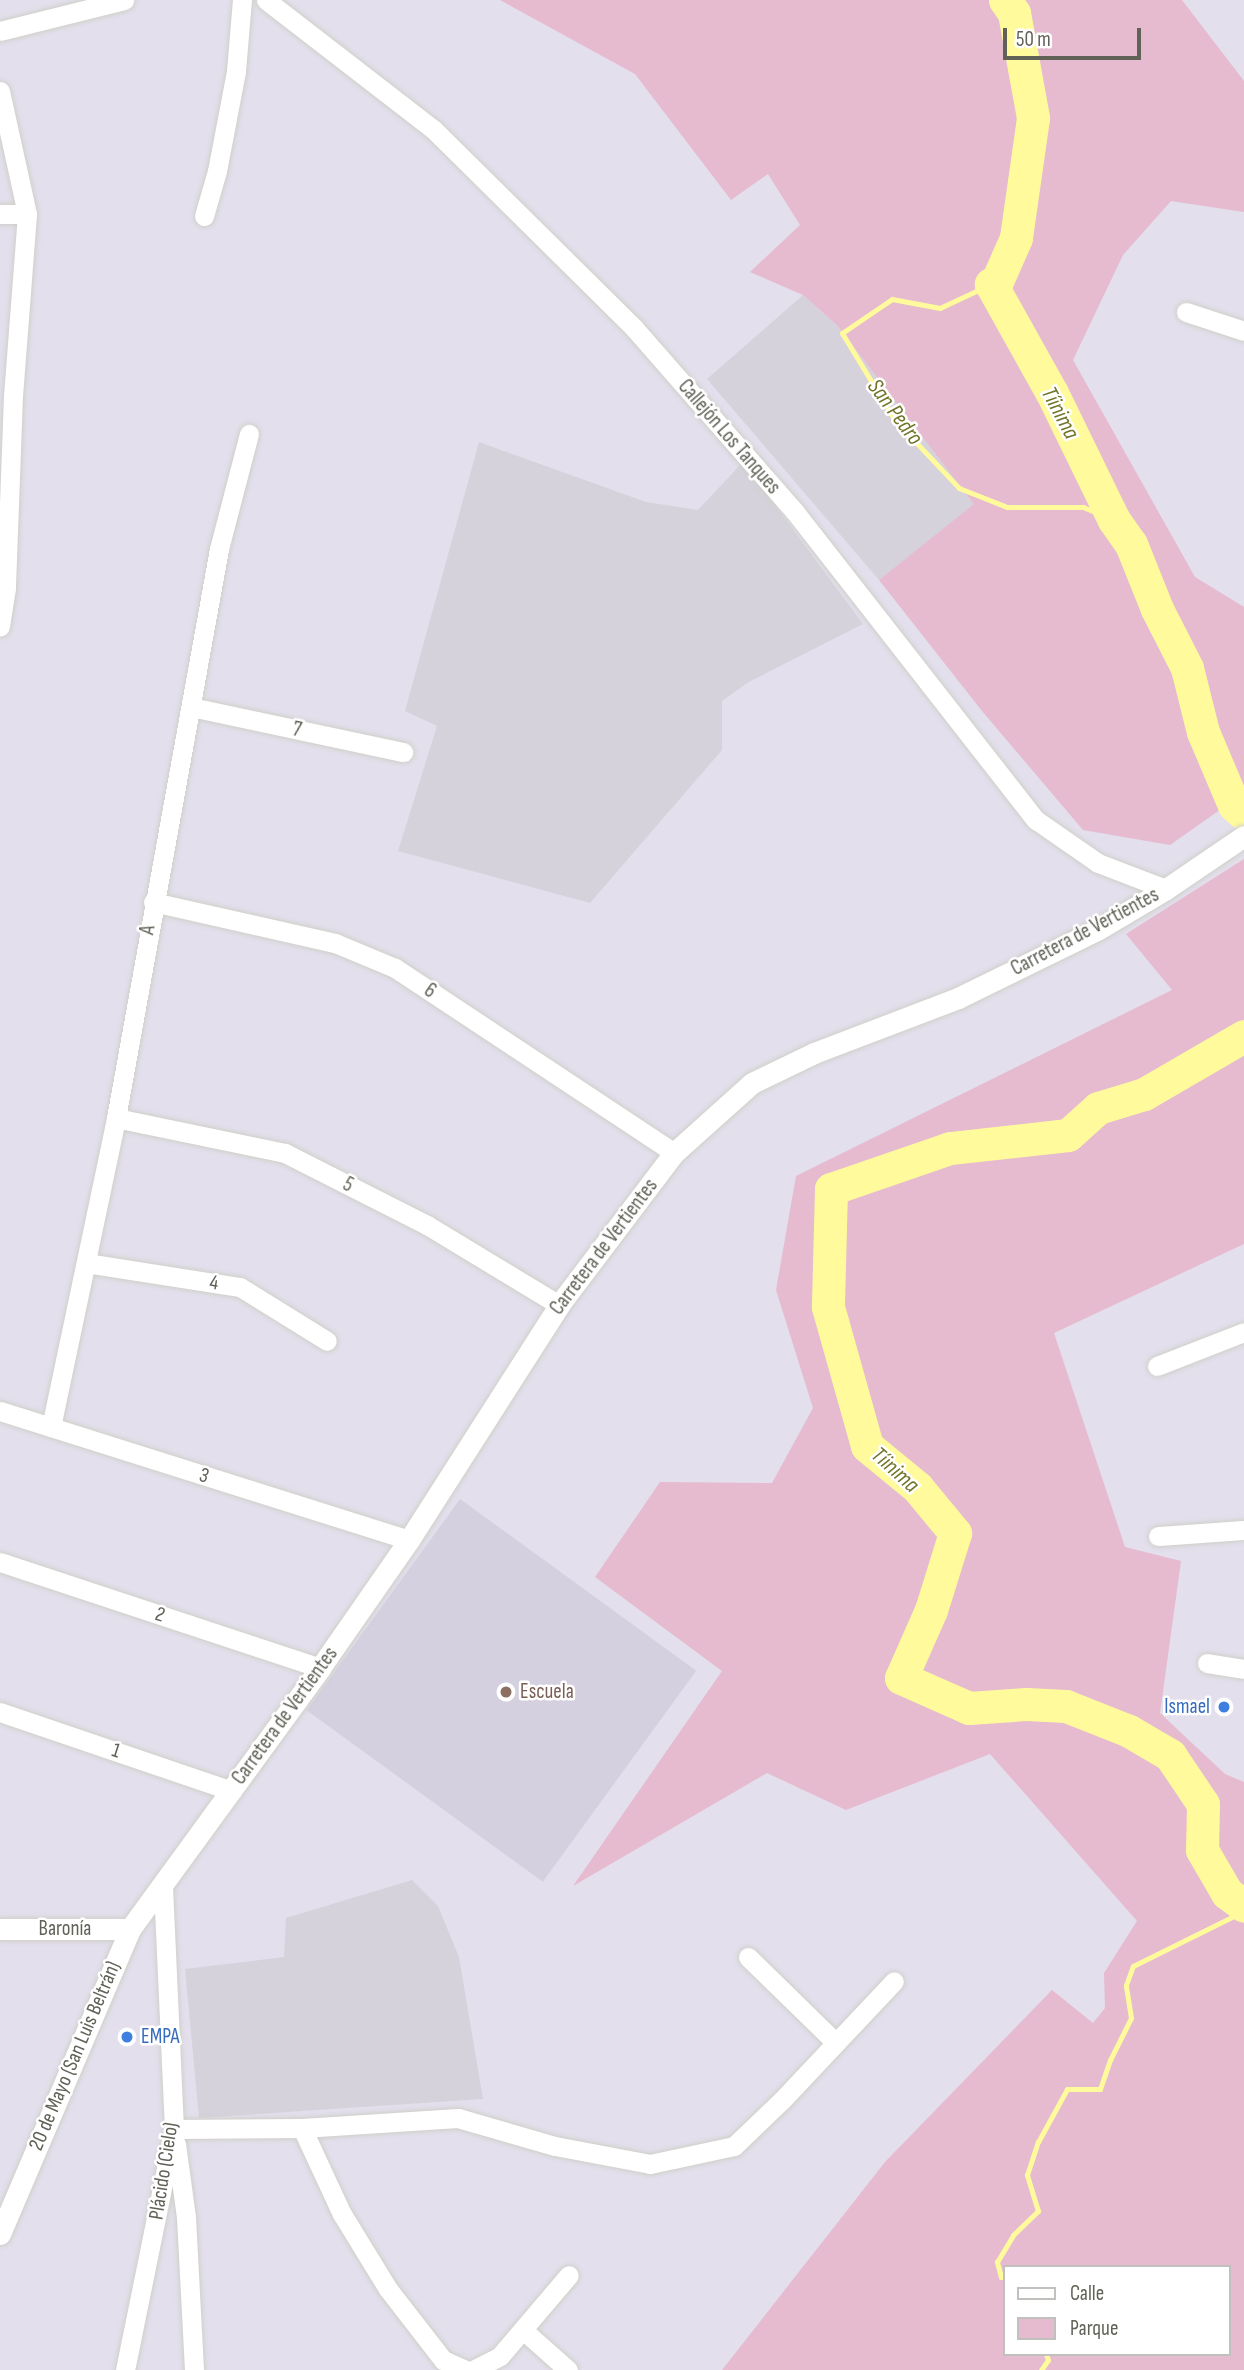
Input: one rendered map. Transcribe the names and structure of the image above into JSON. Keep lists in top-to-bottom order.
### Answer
{
  "streets": {
    "main road": ["Carretera de Vertientes", "Baronía", "20 de Mayo (San Luis Beltrán)"],
    "street": [
      "Callejón Los Tanques",
      "7",
      "A",
      "6",
      "5",
      "4",
      "3",
      "2",
      "1",
      "Plácido (Cielo)"
    ]
  },
  "crossings": [
    ["Callejón Los Tanques", "Carretera de Vertientes"],
    ["7", "A"],
    ["A", "6"],
    ["A", "5"],
    ["A", "4"],
    ["A", "3"],
    ["Carretera de Vertientes", "6"],
    ["Carretera de Vertientes", "5"],
    ["Carretera de Vertientes", "3"],
    ["Carretera de Vertientes", "2"],
    ["Carretera de Vertientes", "1"],
    ["Carretera de Vertientes", "20 de Mayo (San Luis Beltrán)"],
    ["Carretera de Vertientes", "Plácido (Cielo)"],
    ["Baronía", "20 de Mayo (San Luis Beltrán)"],
    ["20 de Mayo (San Luis Beltrán)", "Plácido (Cielo)"]
  ],
  "water": ["San Pedro", "Tíinima"],
  "places": ["Escuela", "Ismael", "EMPA"],
  "legend": ["Calle", "Parque"],
  "scale_bar": "50 m"
}
